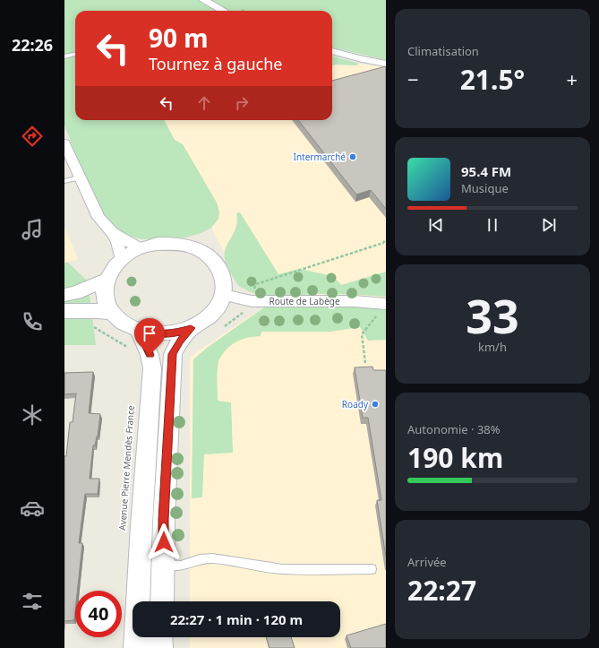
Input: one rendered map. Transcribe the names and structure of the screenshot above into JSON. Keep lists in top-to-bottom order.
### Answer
{
  "streets": {
    "street": ["Route de Labège"]
  },
  "places": ["Intermarché", "Roady"],
  "page": {
    "tabs": "22:26",
    "tile": [
      "Climatisation",
      ["33", "km/h"],
      ["Autonomie · 38%", "190 km"],
      ["Arrivée", "22:27"]
    ],
    "turn": ["90 m", "Tournez à gauche"],
    "heat": ["−", "21.5°", "+"],
    "song": ["95.4 FM", "Musique"],
    "limit": "40",
    "trip": "22:27 · 1 min · 120 m"
  }
}
